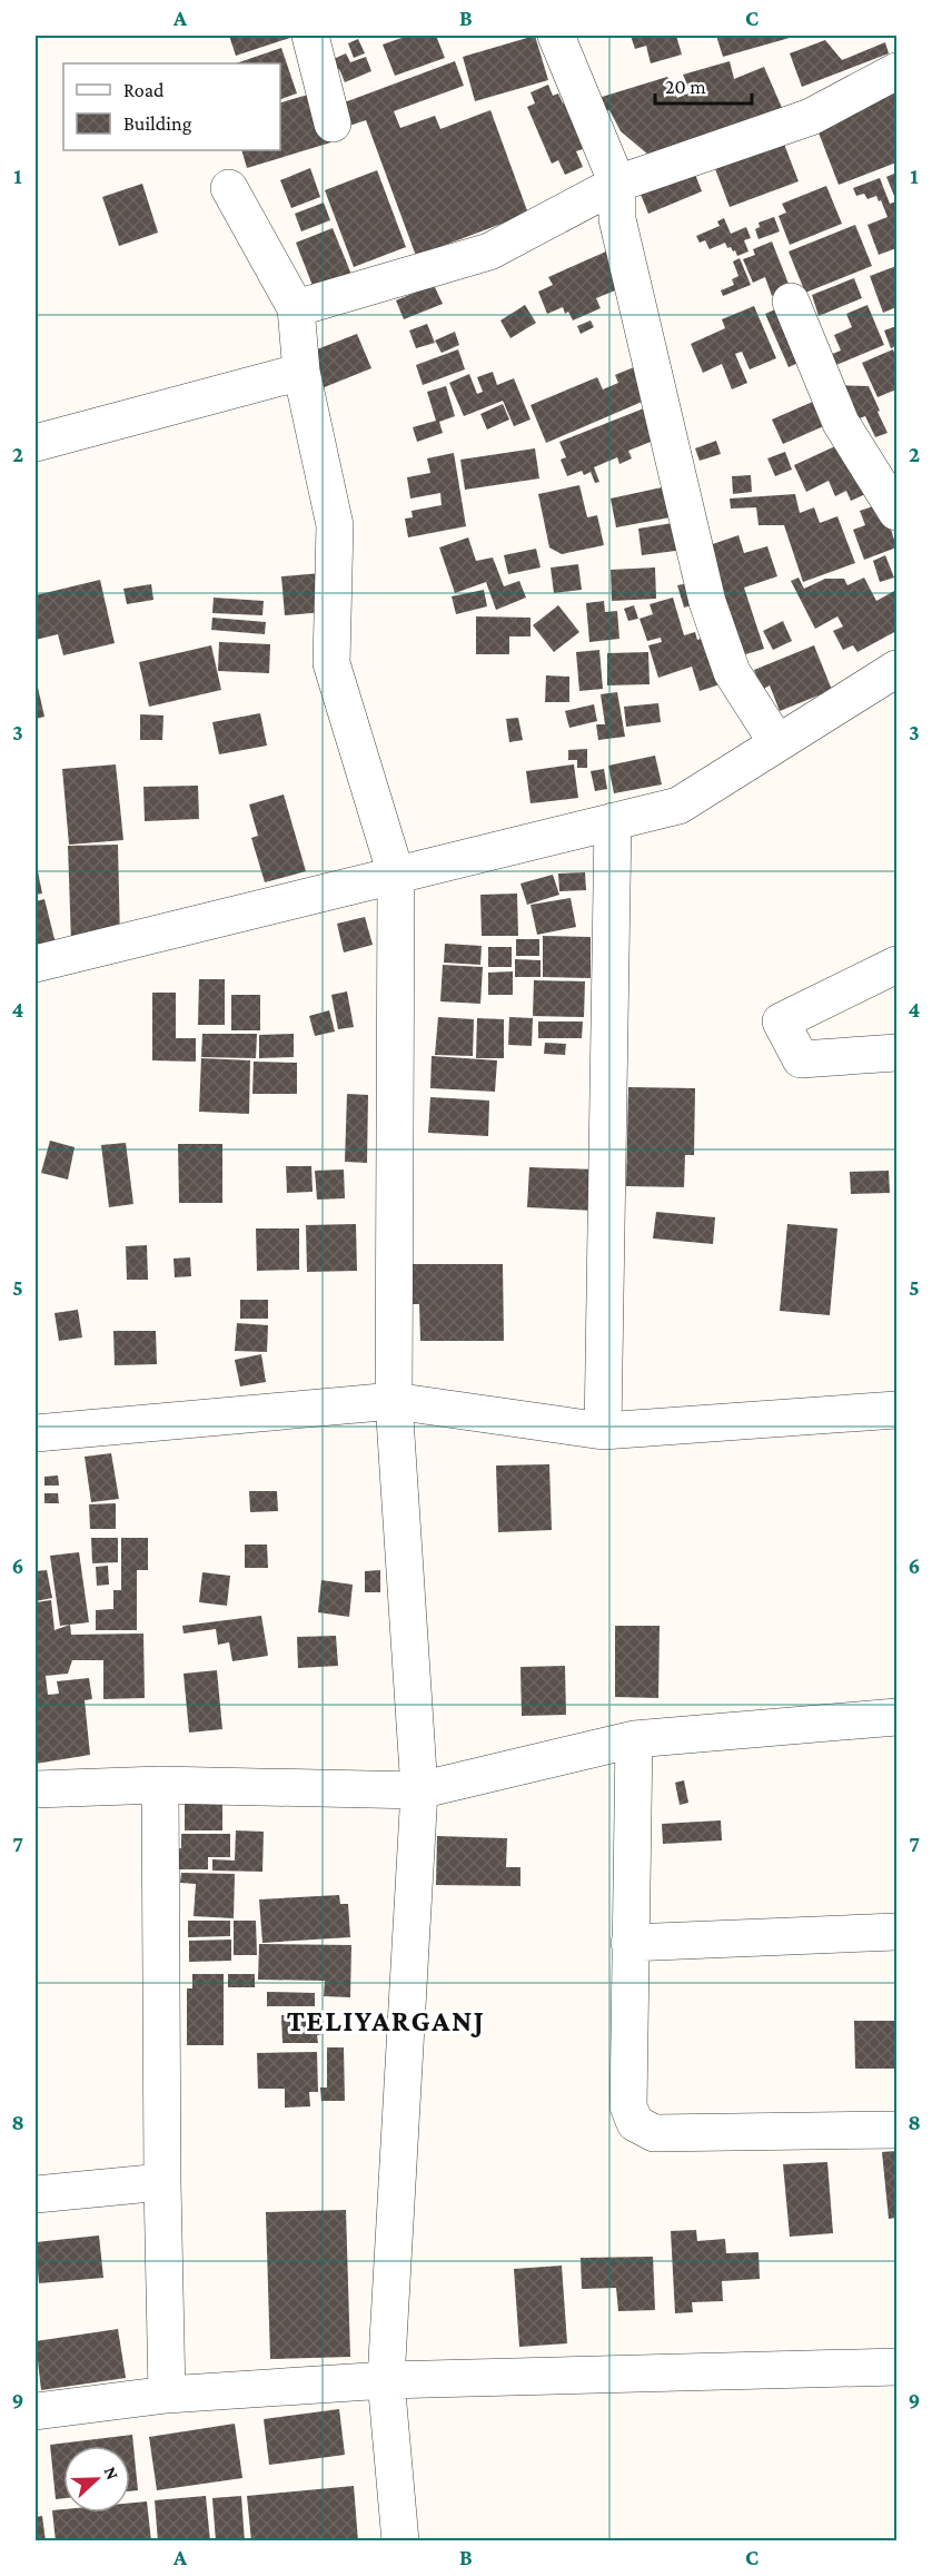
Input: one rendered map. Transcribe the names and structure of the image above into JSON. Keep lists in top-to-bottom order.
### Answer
{
  "districts": ["TELIYARGANJ"],
  "legend": ["Road", "Building"],
  "scale_bar": "20 m",
  "north": "right",
  "grid": {
    "columns": ["A", "B", "C"],
    "rows": [
      "1",
      "2",
      "3",
      "4",
      "5",
      "6",
      "7",
      "8",
      "9"
    ]
  }
}
